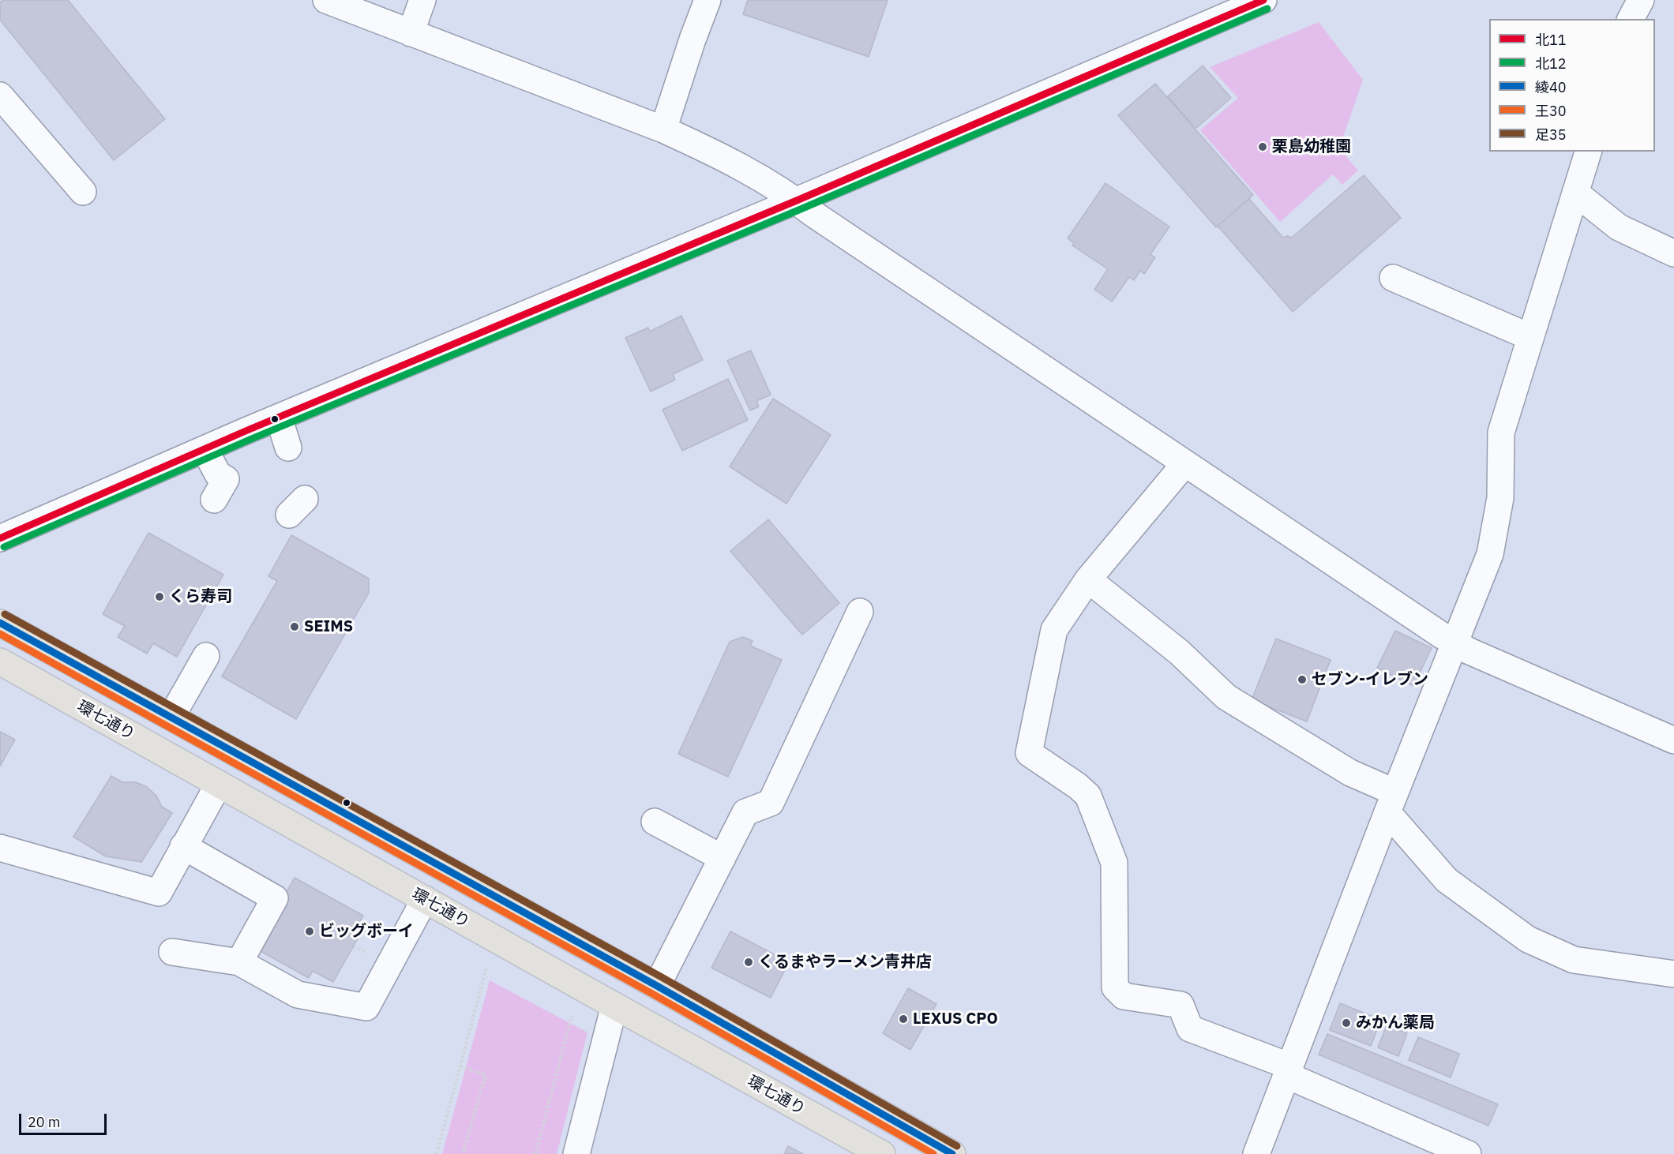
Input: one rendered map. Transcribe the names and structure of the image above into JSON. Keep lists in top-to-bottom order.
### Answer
{
  "streets": {
    "main road": ["環七通り"]
  },
  "places": [
    "栗島幼稚園",
    "くら寿司",
    "SEIMS",
    "セブン-イレブン",
    "ビッグボーイ",
    "くるまやラーメン青井店",
    "LEXUS CPO",
    "みかん薬局"
  ],
  "lines": [
    "transit line 北11",
    "transit line 北12",
    "transit line 足35",
    "transit line 綾40",
    "transit line 王30"
  ],
  "legend": [
    "北11",
    "北12",
    "綾40",
    "王30",
    "足35"
  ],
  "scale_bar": "20 m"
}
